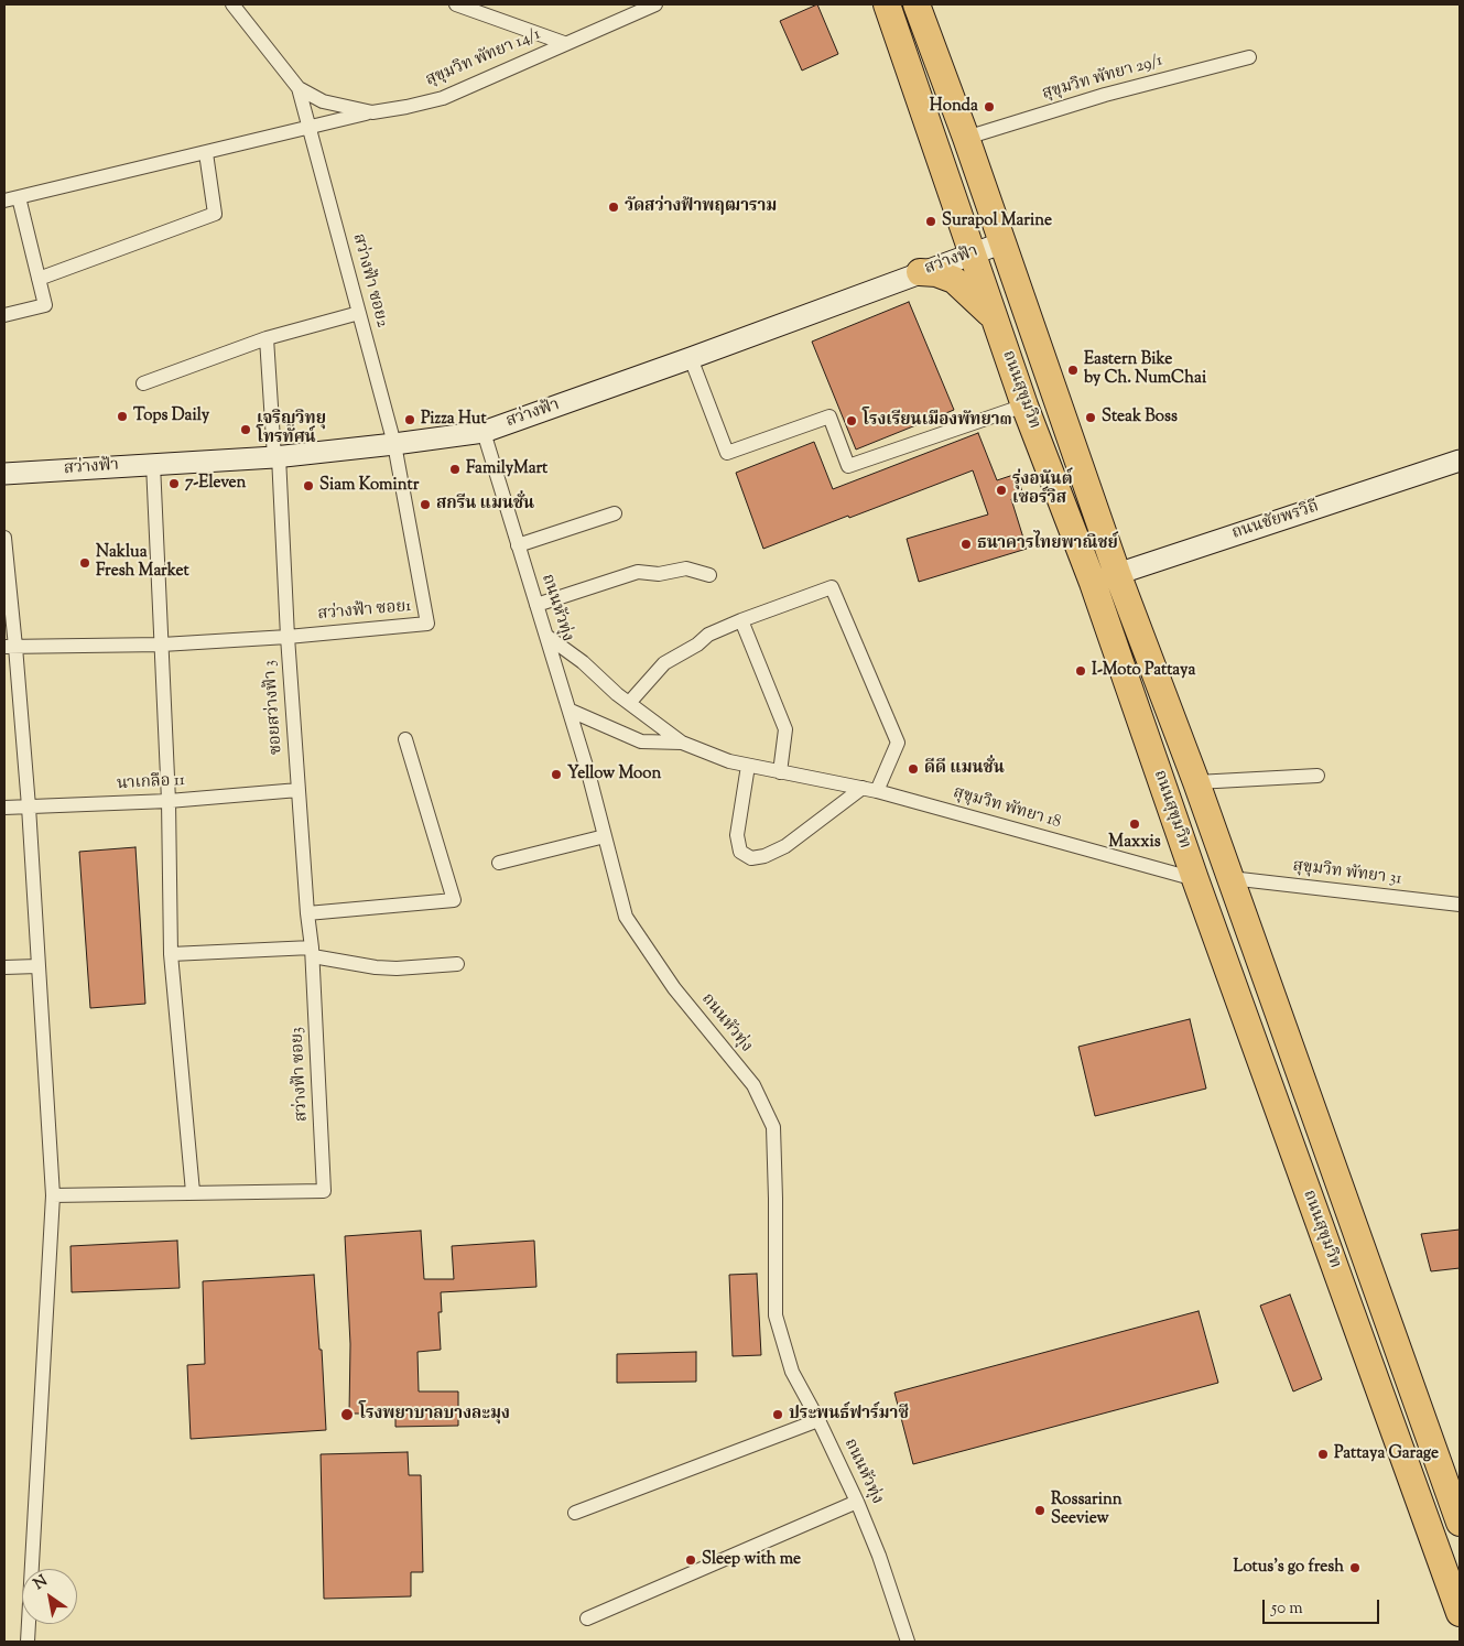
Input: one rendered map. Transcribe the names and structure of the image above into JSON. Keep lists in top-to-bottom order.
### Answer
{
  "streets": {
    "highway": ["ถนนสุขุมวิท"],
    "street": [
      "สุขุมวิท พัทยา 14/1",
      "สุขุมวิท พัทยา 29/1",
      "สว่างฟ้า",
      "สว่างฟ้า ซอย2",
      "ถนนชัยพรวิถี",
      "ถนนหัวทุ่ง",
      "สว่างฟ้า ซอย1",
      "ซอยสว่างฟ้า 3",
      "นาเกลือ 11",
      "สุขุมวิท พัทยา 18",
      "สุขุมวิท พัทยา 31",
      "สว่างฟ้า ซอย3"
    ]
  },
  "crossings": [
    ["สุขุมวิท พัทยา 14/1", "สว่างฟ้า ซอย2"],
    ["สุขุมวิท พัทยา 29/1", "ถนนสุขุมวิท"],
    ["สว่างฟ้า", "สว่างฟ้า ซอย2"],
    ["สว่างฟ้า", "ถนนสุขุมวิท"],
    ["สว่างฟ้า", "ถนนหัวทุ่ง"],
    ["สว่างฟ้า", "สว่างฟ้า ซอย1"],
    ["สว่างฟ้า", "ซอยสว่างฟ้า 3"],
    ["สว่างฟ้า ซอย2", "สว่างฟ้า ซอย1"],
    ["ถนนสุขุมวิท", "ถนนชัยพรวิถี"],
    ["ถนนสุขุมวิท", "สุขุมวิท พัทยา 18"],
    ["ถนนสุขุมวิท", "สุขุมวิท พัทยา 31"],
    ["ถนนหัวทุ่ง", "สุขุมวิท พัทยา 18"],
    ["สว่างฟ้า ซอย1", "ซอยสว่างฟ้า 3"],
    ["ซอยสว่างฟ้า 3", "นาเกลือ 11"],
    ["ซอยสว่างฟ้า 3", "สว่างฟ้า ซอย3"]
  ],
  "places": [
    "Honda",
    "วัดสว่างฟ้าพฤฒาราม",
    "Surapol Marine",
    "Eastern Bike by Ch. NumChai",
    "Tops Daily",
    "Steak Boss",
    "Pizza Hut",
    "โรงเรียนเมืองพัทยา๓",
    "เจริญวิทยุ โทรทัศน์",
    "FamilyMart",
    "7-Eleven",
    "Siam Komintr",
    "รุ่งอนันต์ เซอร์วิส",
    "สกรีน แมนชั่น",
    "ธนาคารไทยพาณิชย์",
    "Naklua Fresh Market",
    "I-Moto Pattaya",
    "ดีดี แมนชั่น",
    "Yellow Moon",
    "Maxxis",
    "โรงพยาบาลบางละมุง",
    "ประพนธ์ฟาร์มาซี",
    "Pattaya Garage",
    "Rossarinn Seeview",
    "Sleep with me",
    "Lotus's go fresh"
  ],
  "scale_bar": "50 m",
  "north": "top left"
}
